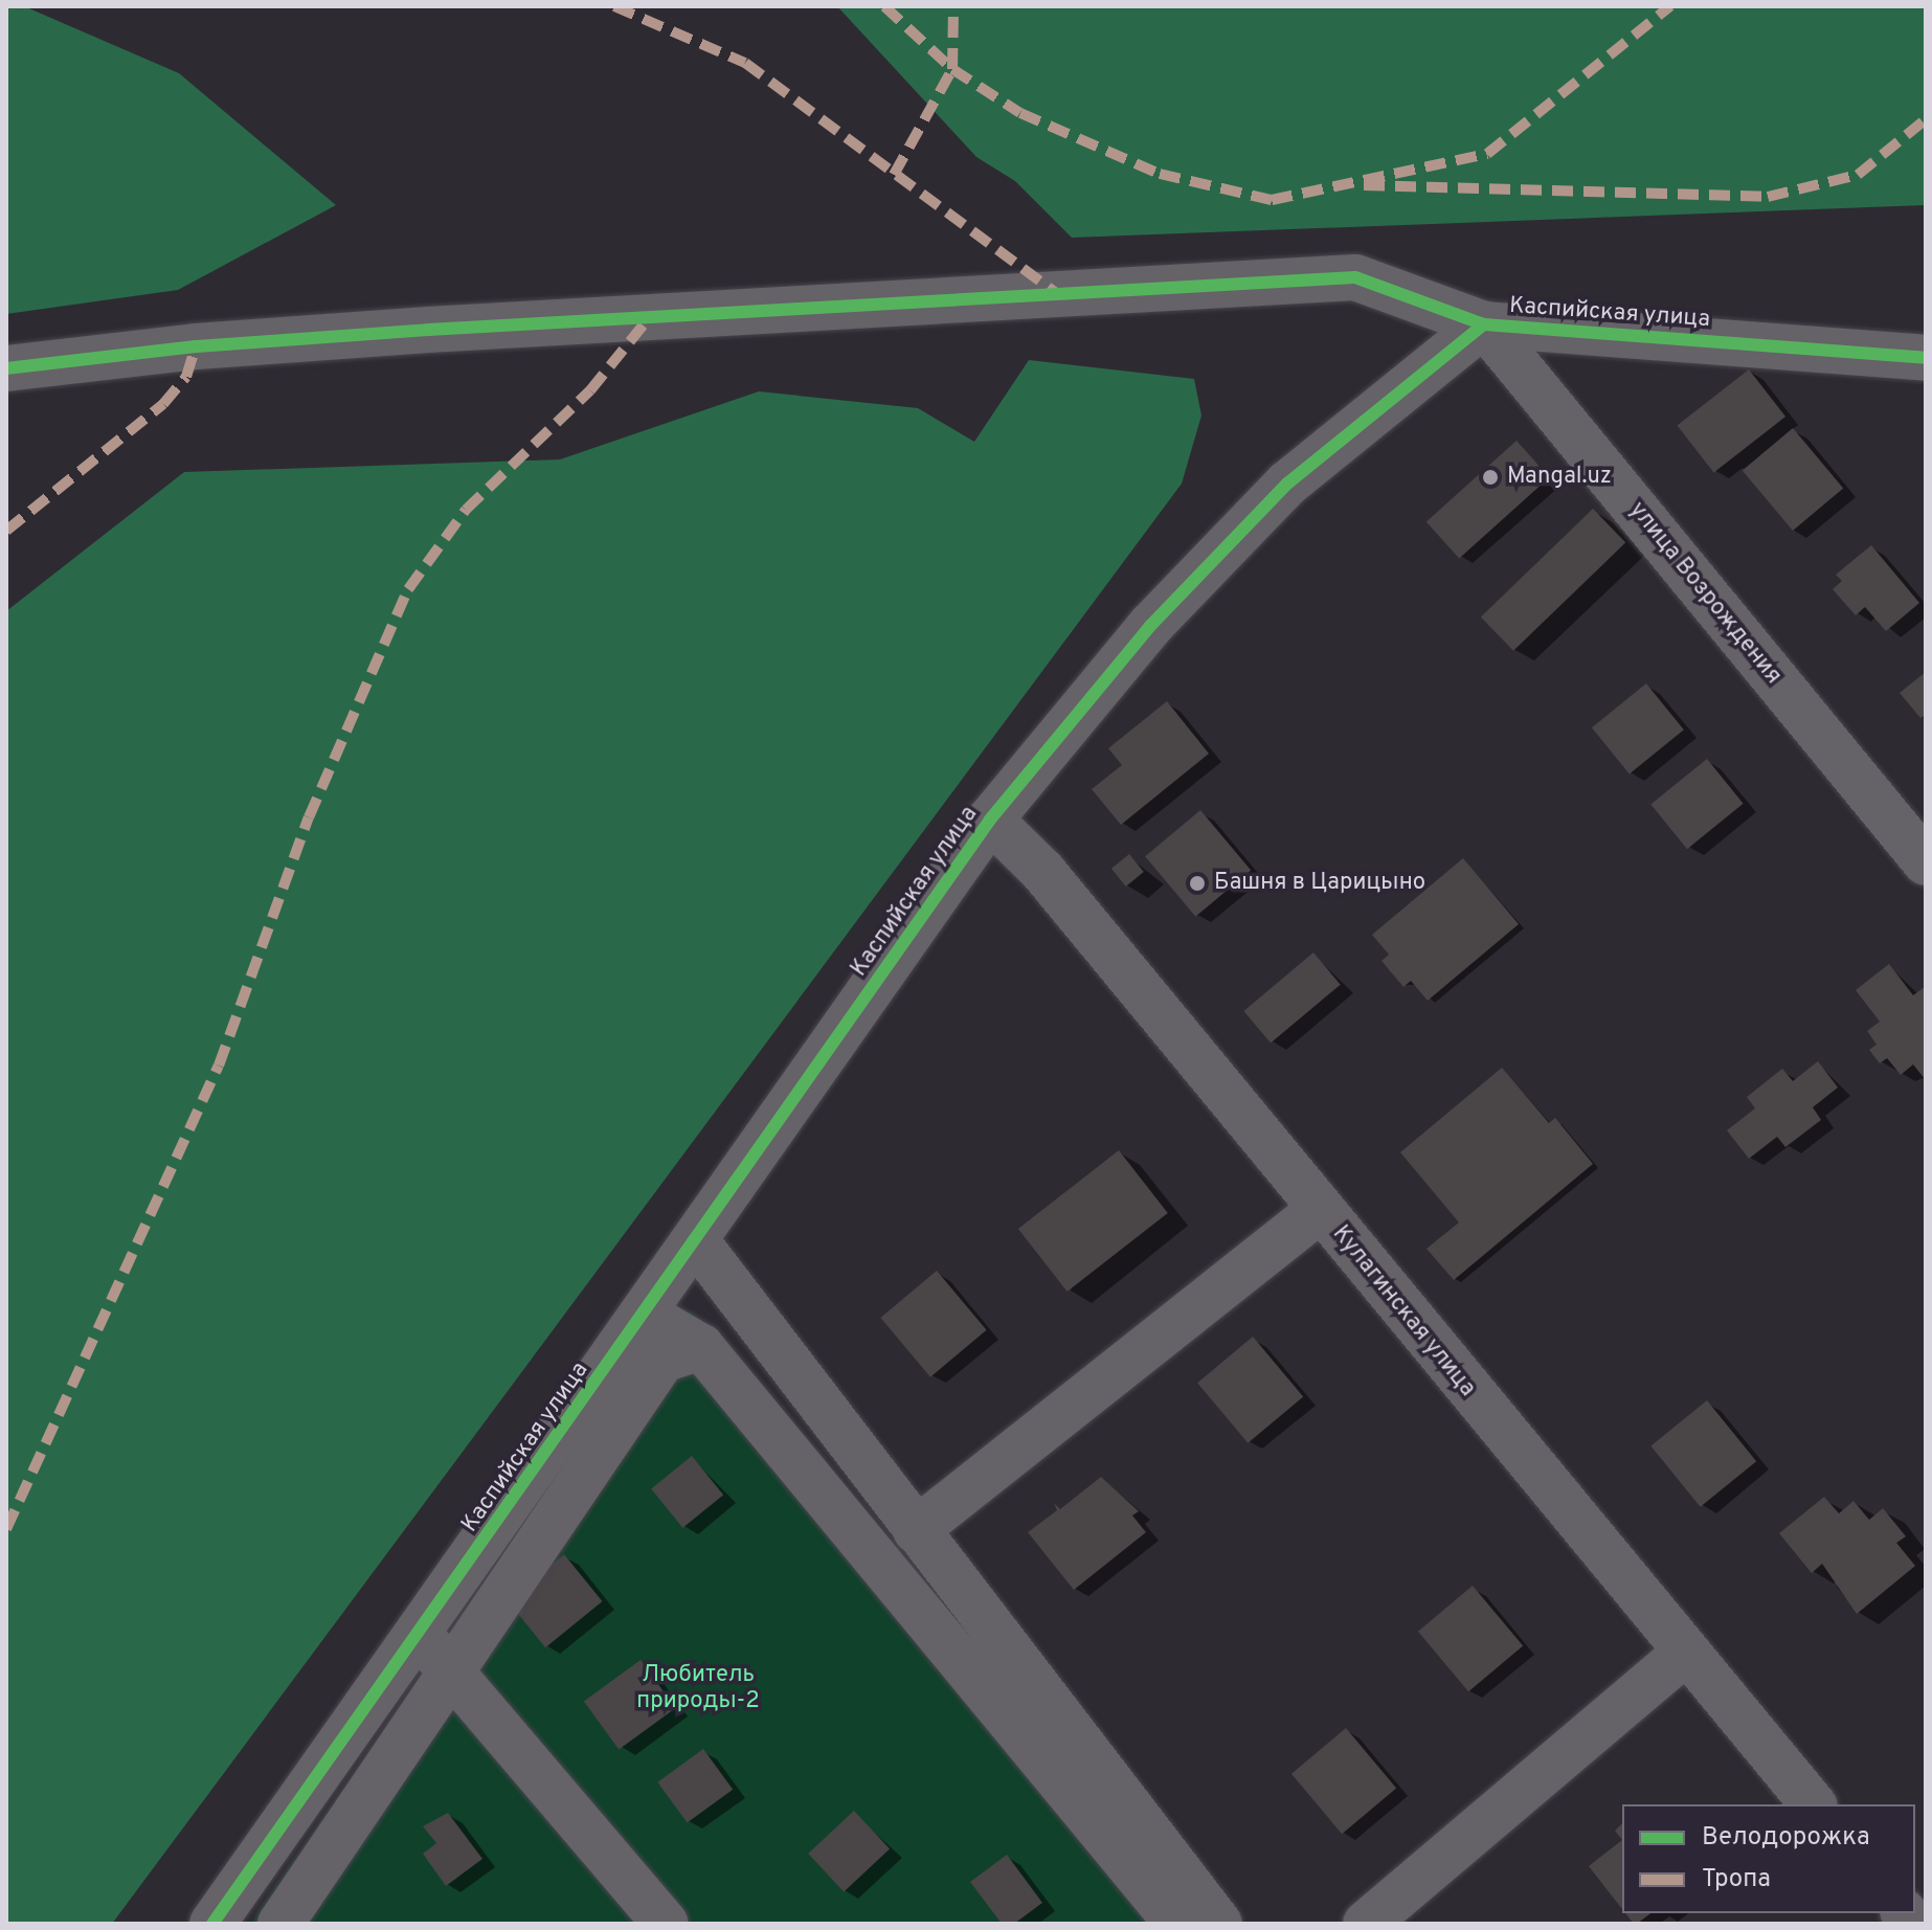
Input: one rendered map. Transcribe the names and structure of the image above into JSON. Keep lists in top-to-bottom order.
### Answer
{
  "streets": {
    "street": ["Каспийская улица", "улица Возрождения", "Кулагинская улица"]
  },
  "crossings": [
    ["Каспийская улица", "улица Возрождения"],
    ["Каспийская улица", "Кулагинская улица"]
  ],
  "parks": ["Любитель природы-2"],
  "places": ["Mangal.uz", "Башня в Царицыно"],
  "legend": ["Велодорожка", "Тропа"]
}
